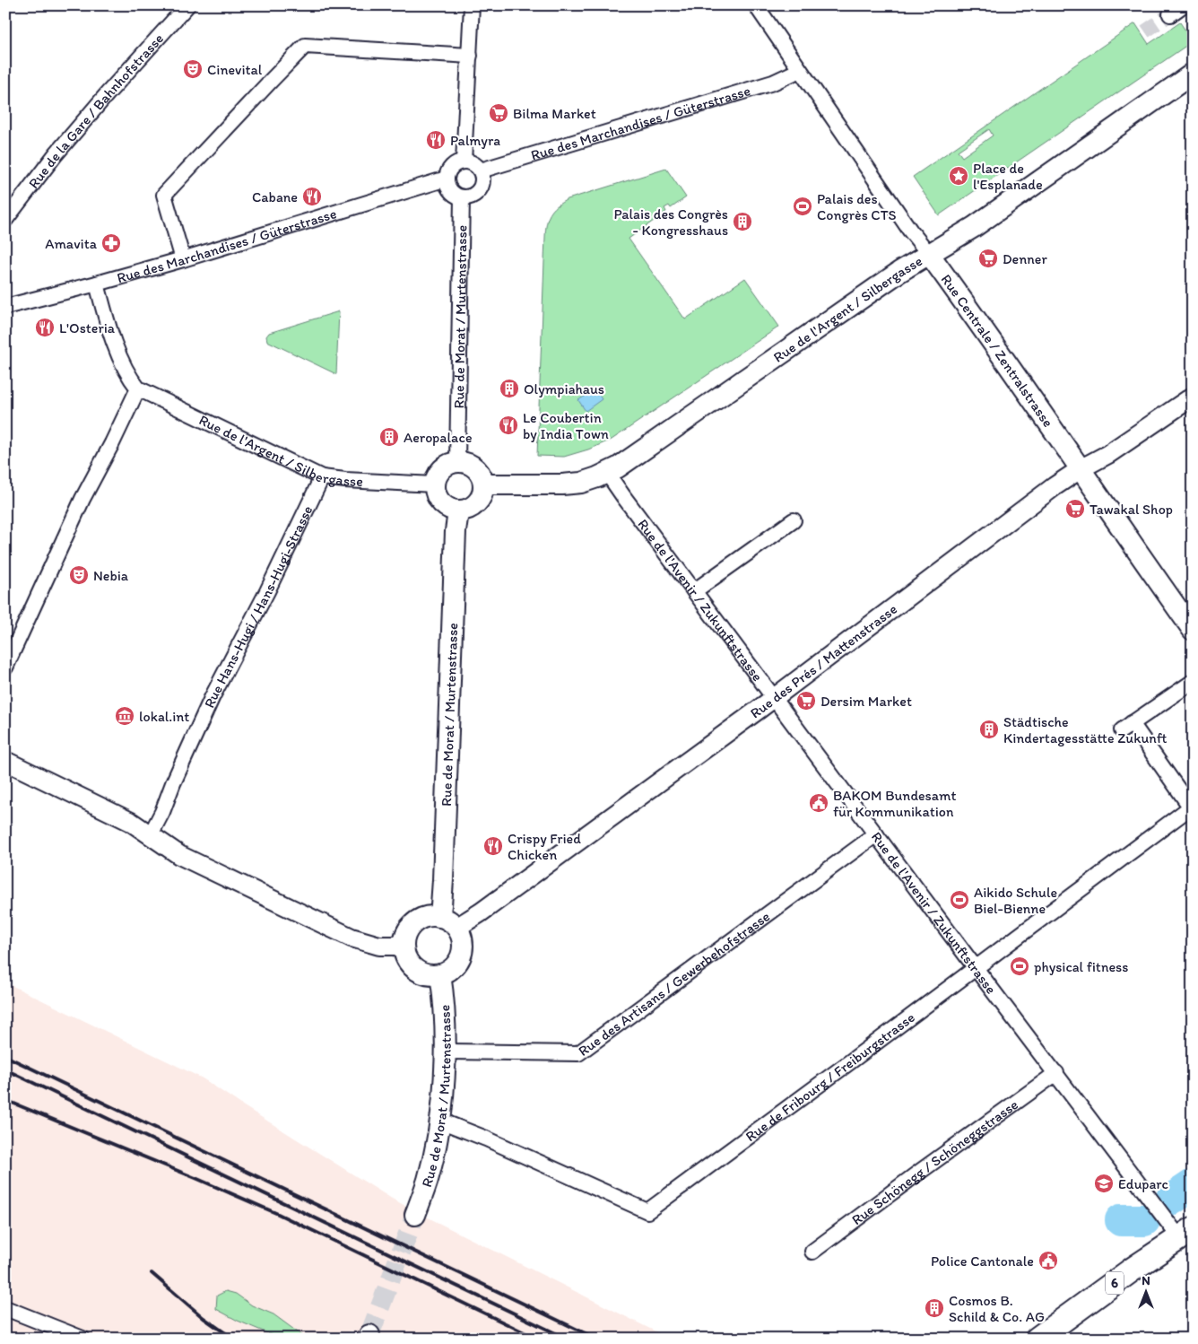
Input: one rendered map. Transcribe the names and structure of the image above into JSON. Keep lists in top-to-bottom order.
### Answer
{
  "streets": {
    "main road": [
      "Rue de l'Argent / Silbergasse",
      "Rue de Morat / Murtenstrasse",
      "Rue Centrale / Zentralstrasse",
      "6"
    ],
    "street": [
      "Rue de la Gare / Bahnhofstrasse",
      "Rue des Marchandises / Güterstrasse",
      "Rue de l'Avenir / Zukunftstrasse",
      "Rue Hans-Hugi / Hans-Hugi-Strasse",
      "Rue des Prés / Mattenstrasse",
      "Rue des Artisans / Gewerbehofstrasse",
      "Rue de Fribourg / Freiburgstrasse",
      "Rue Schönegg / Schöneggstrasse"
    ]
  },
  "crossings": [
    ["Rue des Marchandises / Güterstrasse", "Rue de Morat / Murtenstrasse"],
    ["Rue des Marchandises / Güterstrasse", "Rue Centrale / Zentralstrasse"],
    ["Rue de l'Argent / Silbergasse", "Rue de Morat / Murtenstrasse"],
    ["Rue de l'Argent / Silbergasse", "Rue Centrale / Zentralstrasse"],
    ["Rue de l'Argent / Silbergasse", "Rue de l'Avenir / Zukunftstrasse"],
    ["Rue de l'Argent / Silbergasse", "Rue Hans-Hugi / Hans-Hugi-Strasse"],
    ["Rue de Morat / Murtenstrasse", "Rue des Prés / Mattenstrasse"],
    ["Rue de Morat / Murtenstrasse", "Rue des Artisans / Gewerbehofstrasse"],
    ["Rue de Morat / Murtenstrasse", "Rue de Fribourg / Freiburgstrasse"],
    ["Rue Centrale / Zentralstrasse", "Rue des Prés / Mattenstrasse"],
    ["Rue de l'Avenir / Zukunftstrasse", "Rue des Prés / Mattenstrasse"],
    ["Rue de l'Avenir / Zukunftstrasse", "Rue des Artisans / Gewerbehofstrasse"],
    ["Rue de l'Avenir / Zukunftstrasse", "Rue de Fribourg / Freiburgstrasse"],
    ["Rue de l'Avenir / Zukunftstrasse", "Rue Schönegg / Schöneggstrasse"],
    ["Rue de l'Avenir / Zukunftstrasse", "6"]
  ],
  "places": {
    "theatre": ["Cinevital", "Nebia"],
    "supermarket": [
      "Bilma Market",
      "Denner",
      "Tawakal Shop",
      "Dersim Market"
    ],
    "restaurant": [
      "Palmyra",
      "Cabane",
      "L'Osteria",
      "Le Coubertin by India Town",
      "Crispy Fried Chicken"
    ],
    "place": ["Place de l'Esplanade"],
    "sports": ["Palais des Congrès CTS", "Aikido Schule Biel-Bienne", "physical fitness"],
    "building": [
      "Palais des Congrès - Kongresshaus",
      "Olympiahaus",
      "Aeropalace",
      "Städtische Kindertagesstätte Zukunft",
      "Cosmos B. Schild & Co. AG"
    ],
    "pharmacy": ["Amavita"],
    "museum": ["lokal.int"],
    "public building": ["BAKOM Bundesamt für Kommunikation", "Police Cantonale"],
    "school or university": ["Eduparc"]
  },
  "north": "top"
}
